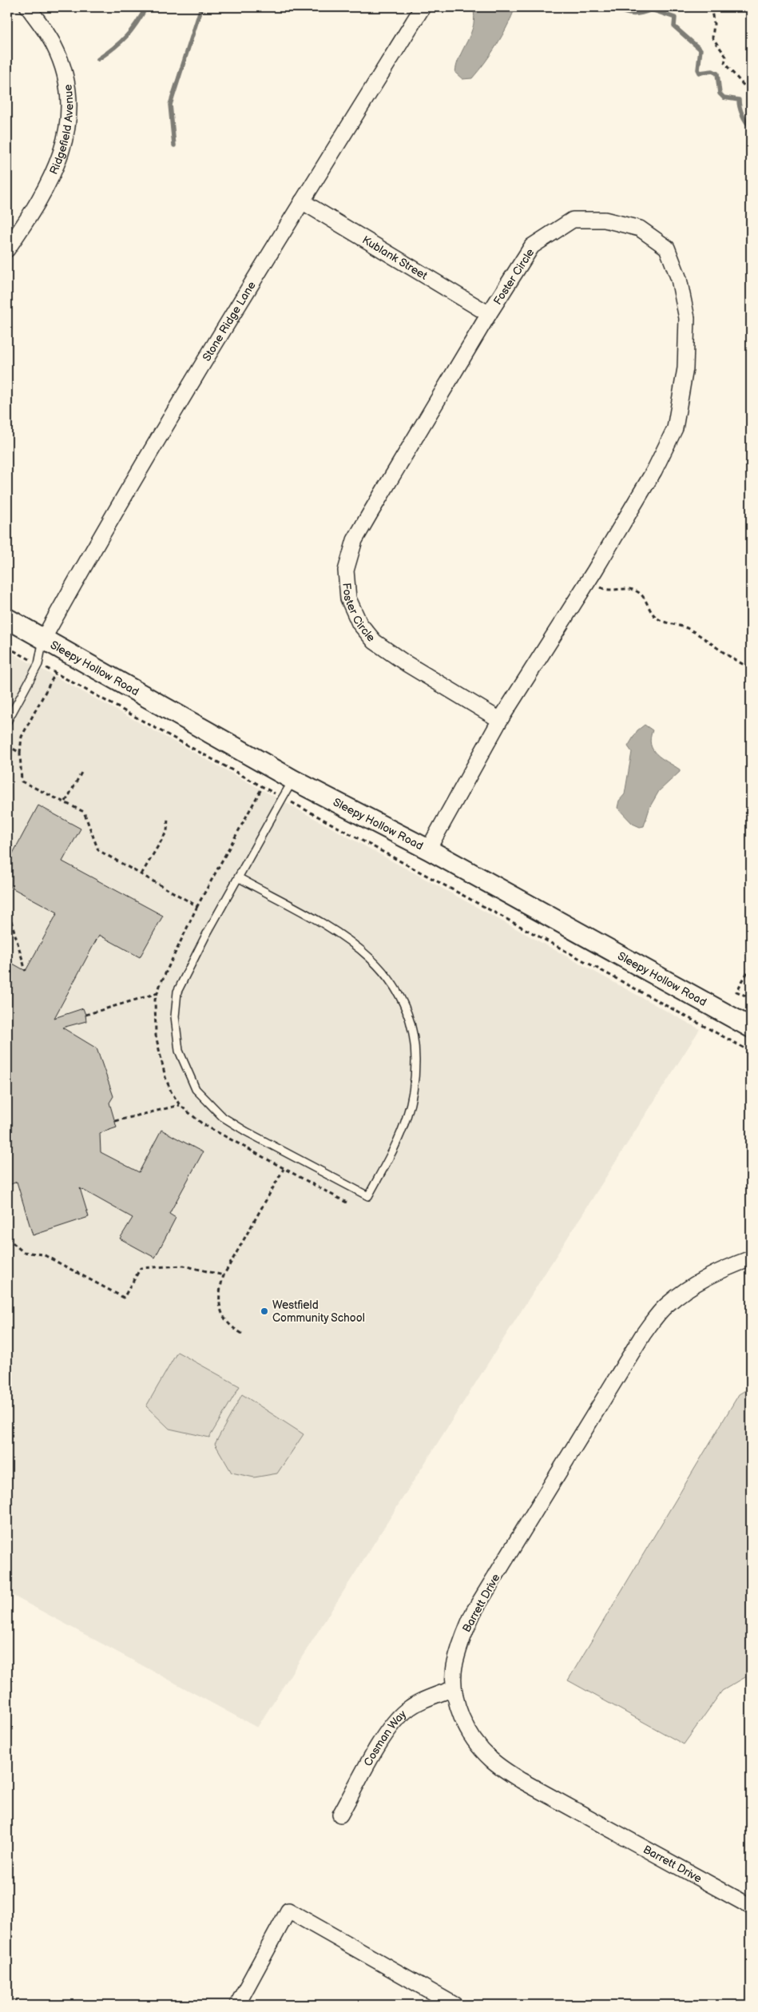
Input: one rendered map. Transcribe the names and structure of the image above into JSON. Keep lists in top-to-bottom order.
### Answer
{
  "streets": {
    "street": [
      "Ridgefield Avenue",
      "Kublank Street",
      "Foster Circle",
      "Stone Ridge Lane",
      "Sleepy Hollow Road",
      "Barrett Drive",
      "Cosman Way"
    ]
  },
  "crossings": [
    ["Kublank Street", "Foster Circle"],
    ["Kublank Street", "Stone Ridge Lane"],
    ["Foster Circle", "Sleepy Hollow Road"],
    ["Stone Ridge Lane", "Sleepy Hollow Road"],
    ["Barrett Drive", "Cosman Way"]
  ],
  "places": ["Westfield Community School"]
}
